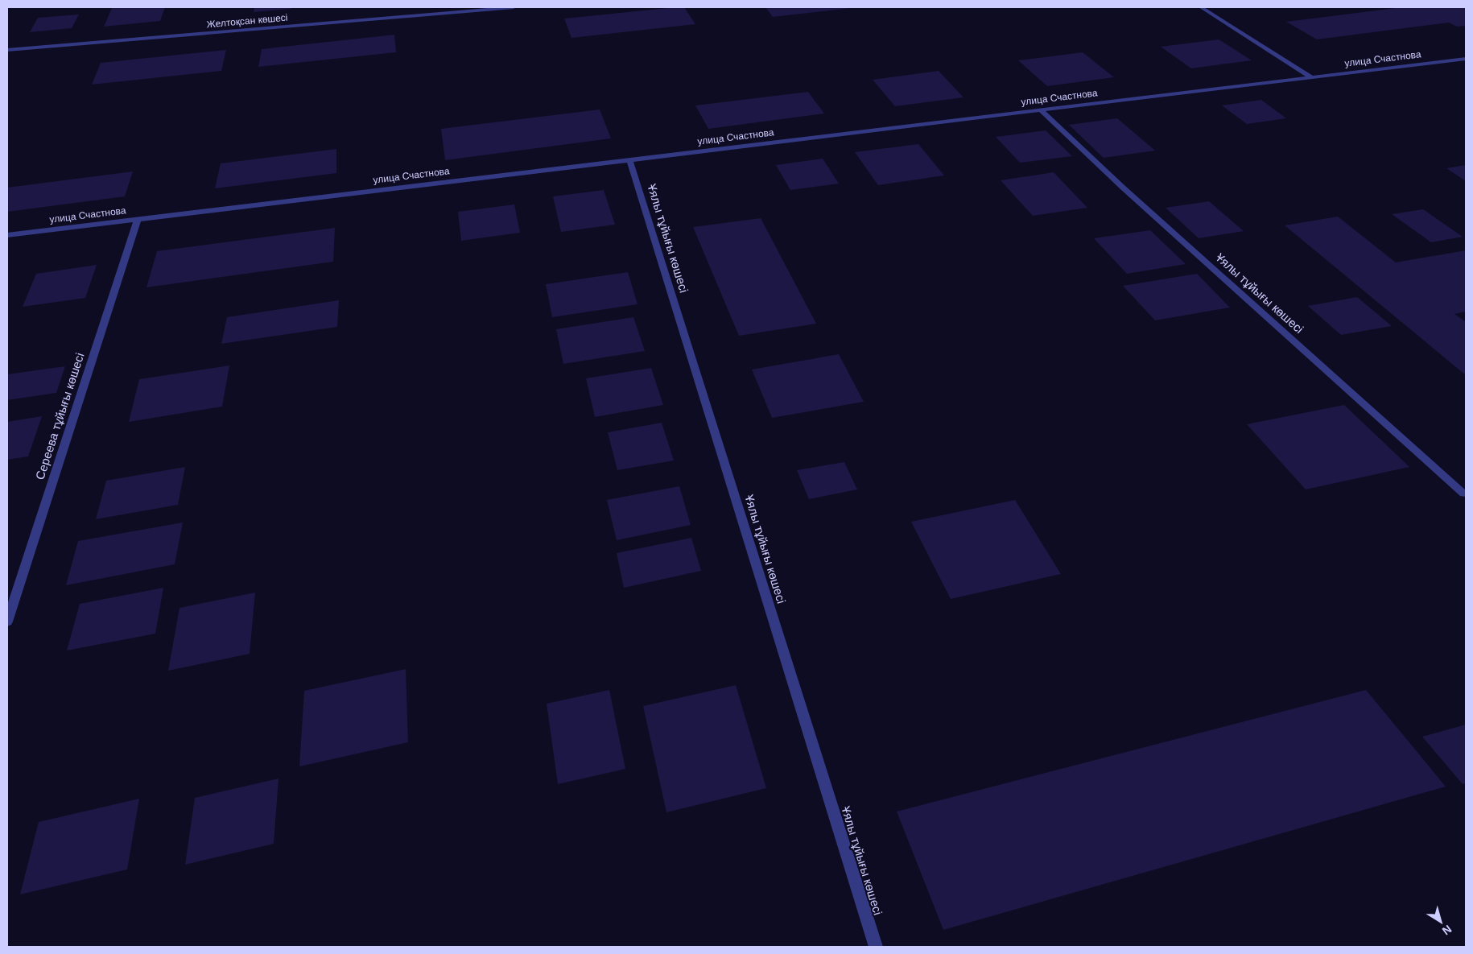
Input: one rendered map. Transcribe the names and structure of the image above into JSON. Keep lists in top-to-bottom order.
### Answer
{
  "streets": {
    "street": [
      "Желтоқсан көшесі",
      "улица Счастнова",
      "Ұялы тұйығы көшесі",
      "Сереева тұйығы көшесі"
    ]
  },
  "crossings": [
    ["улица Счастнова", "Ұялы тұйығы көшесі"],
    ["улица Счастнова", "Сереева тұйығы көшесі"]
  ],
  "north": "bottom right"
}
